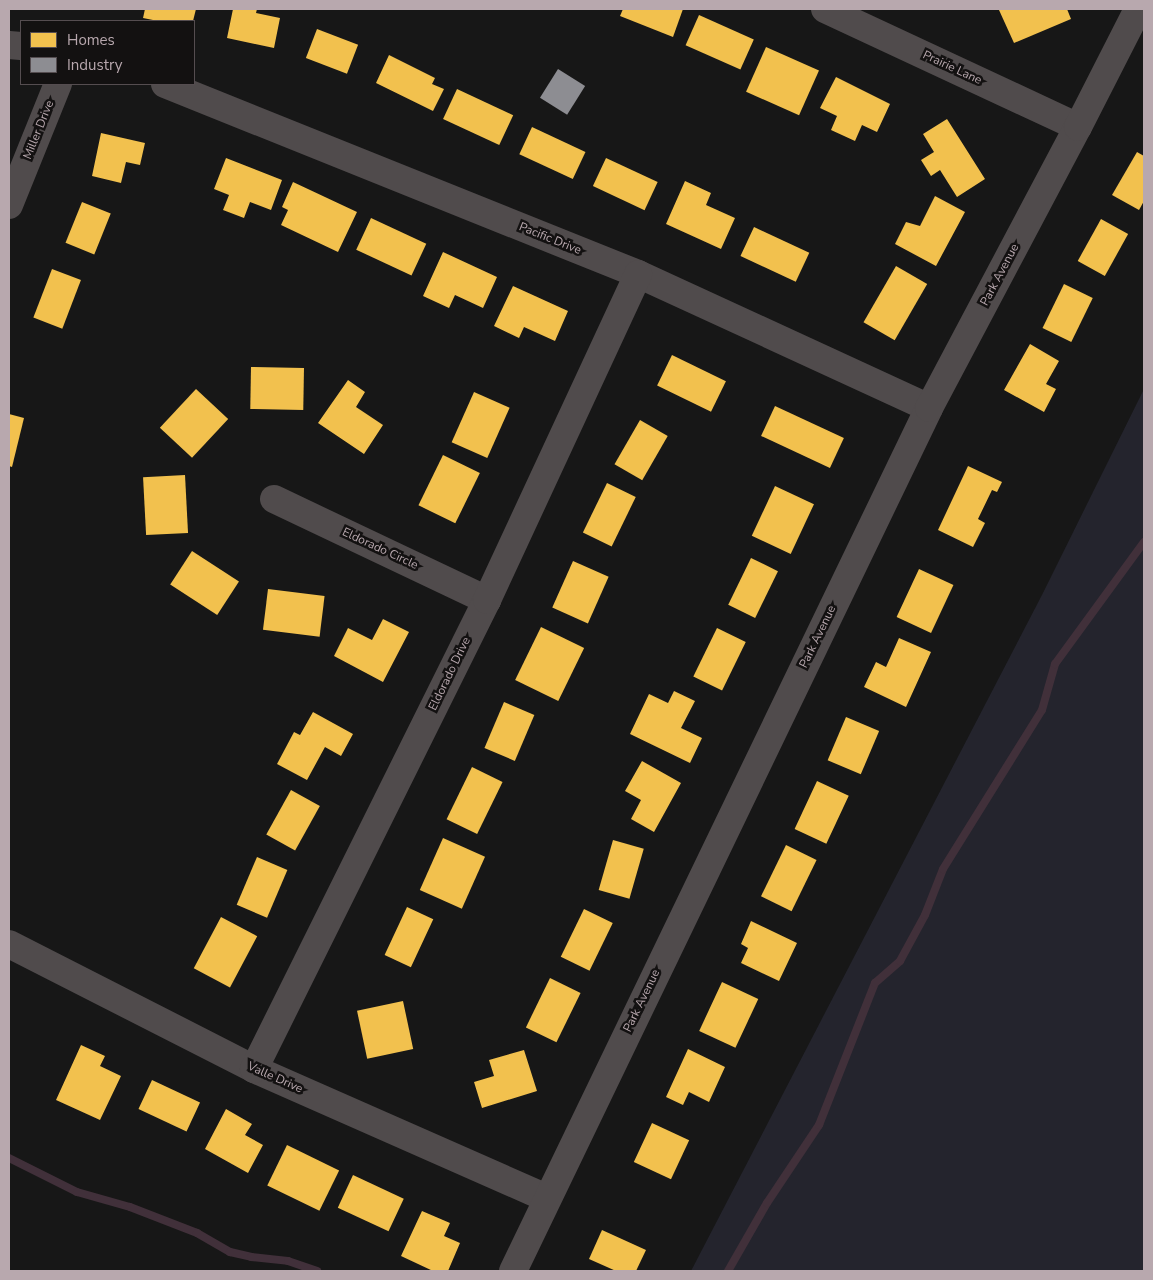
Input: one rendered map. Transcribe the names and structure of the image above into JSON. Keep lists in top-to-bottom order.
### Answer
{
  "streets": {
    "street": [
      "Prairie Lane",
      "Miller Drive",
      "Pacific Drive",
      "Park Avenue",
      "Eldorado Circle",
      "Eldorado Drive",
      "Valle Drive"
    ]
  },
  "crossings": [
    ["Prairie Lane", "Park Avenue"],
    ["Pacific Drive", "Park Avenue"],
    ["Pacific Drive", "Eldorado Drive"],
    ["Park Avenue", "Valle Drive"],
    ["Eldorado Circle", "Eldorado Drive"],
    ["Eldorado Drive", "Valle Drive"]
  ],
  "legend": ["Homes", "Industry"]
}
